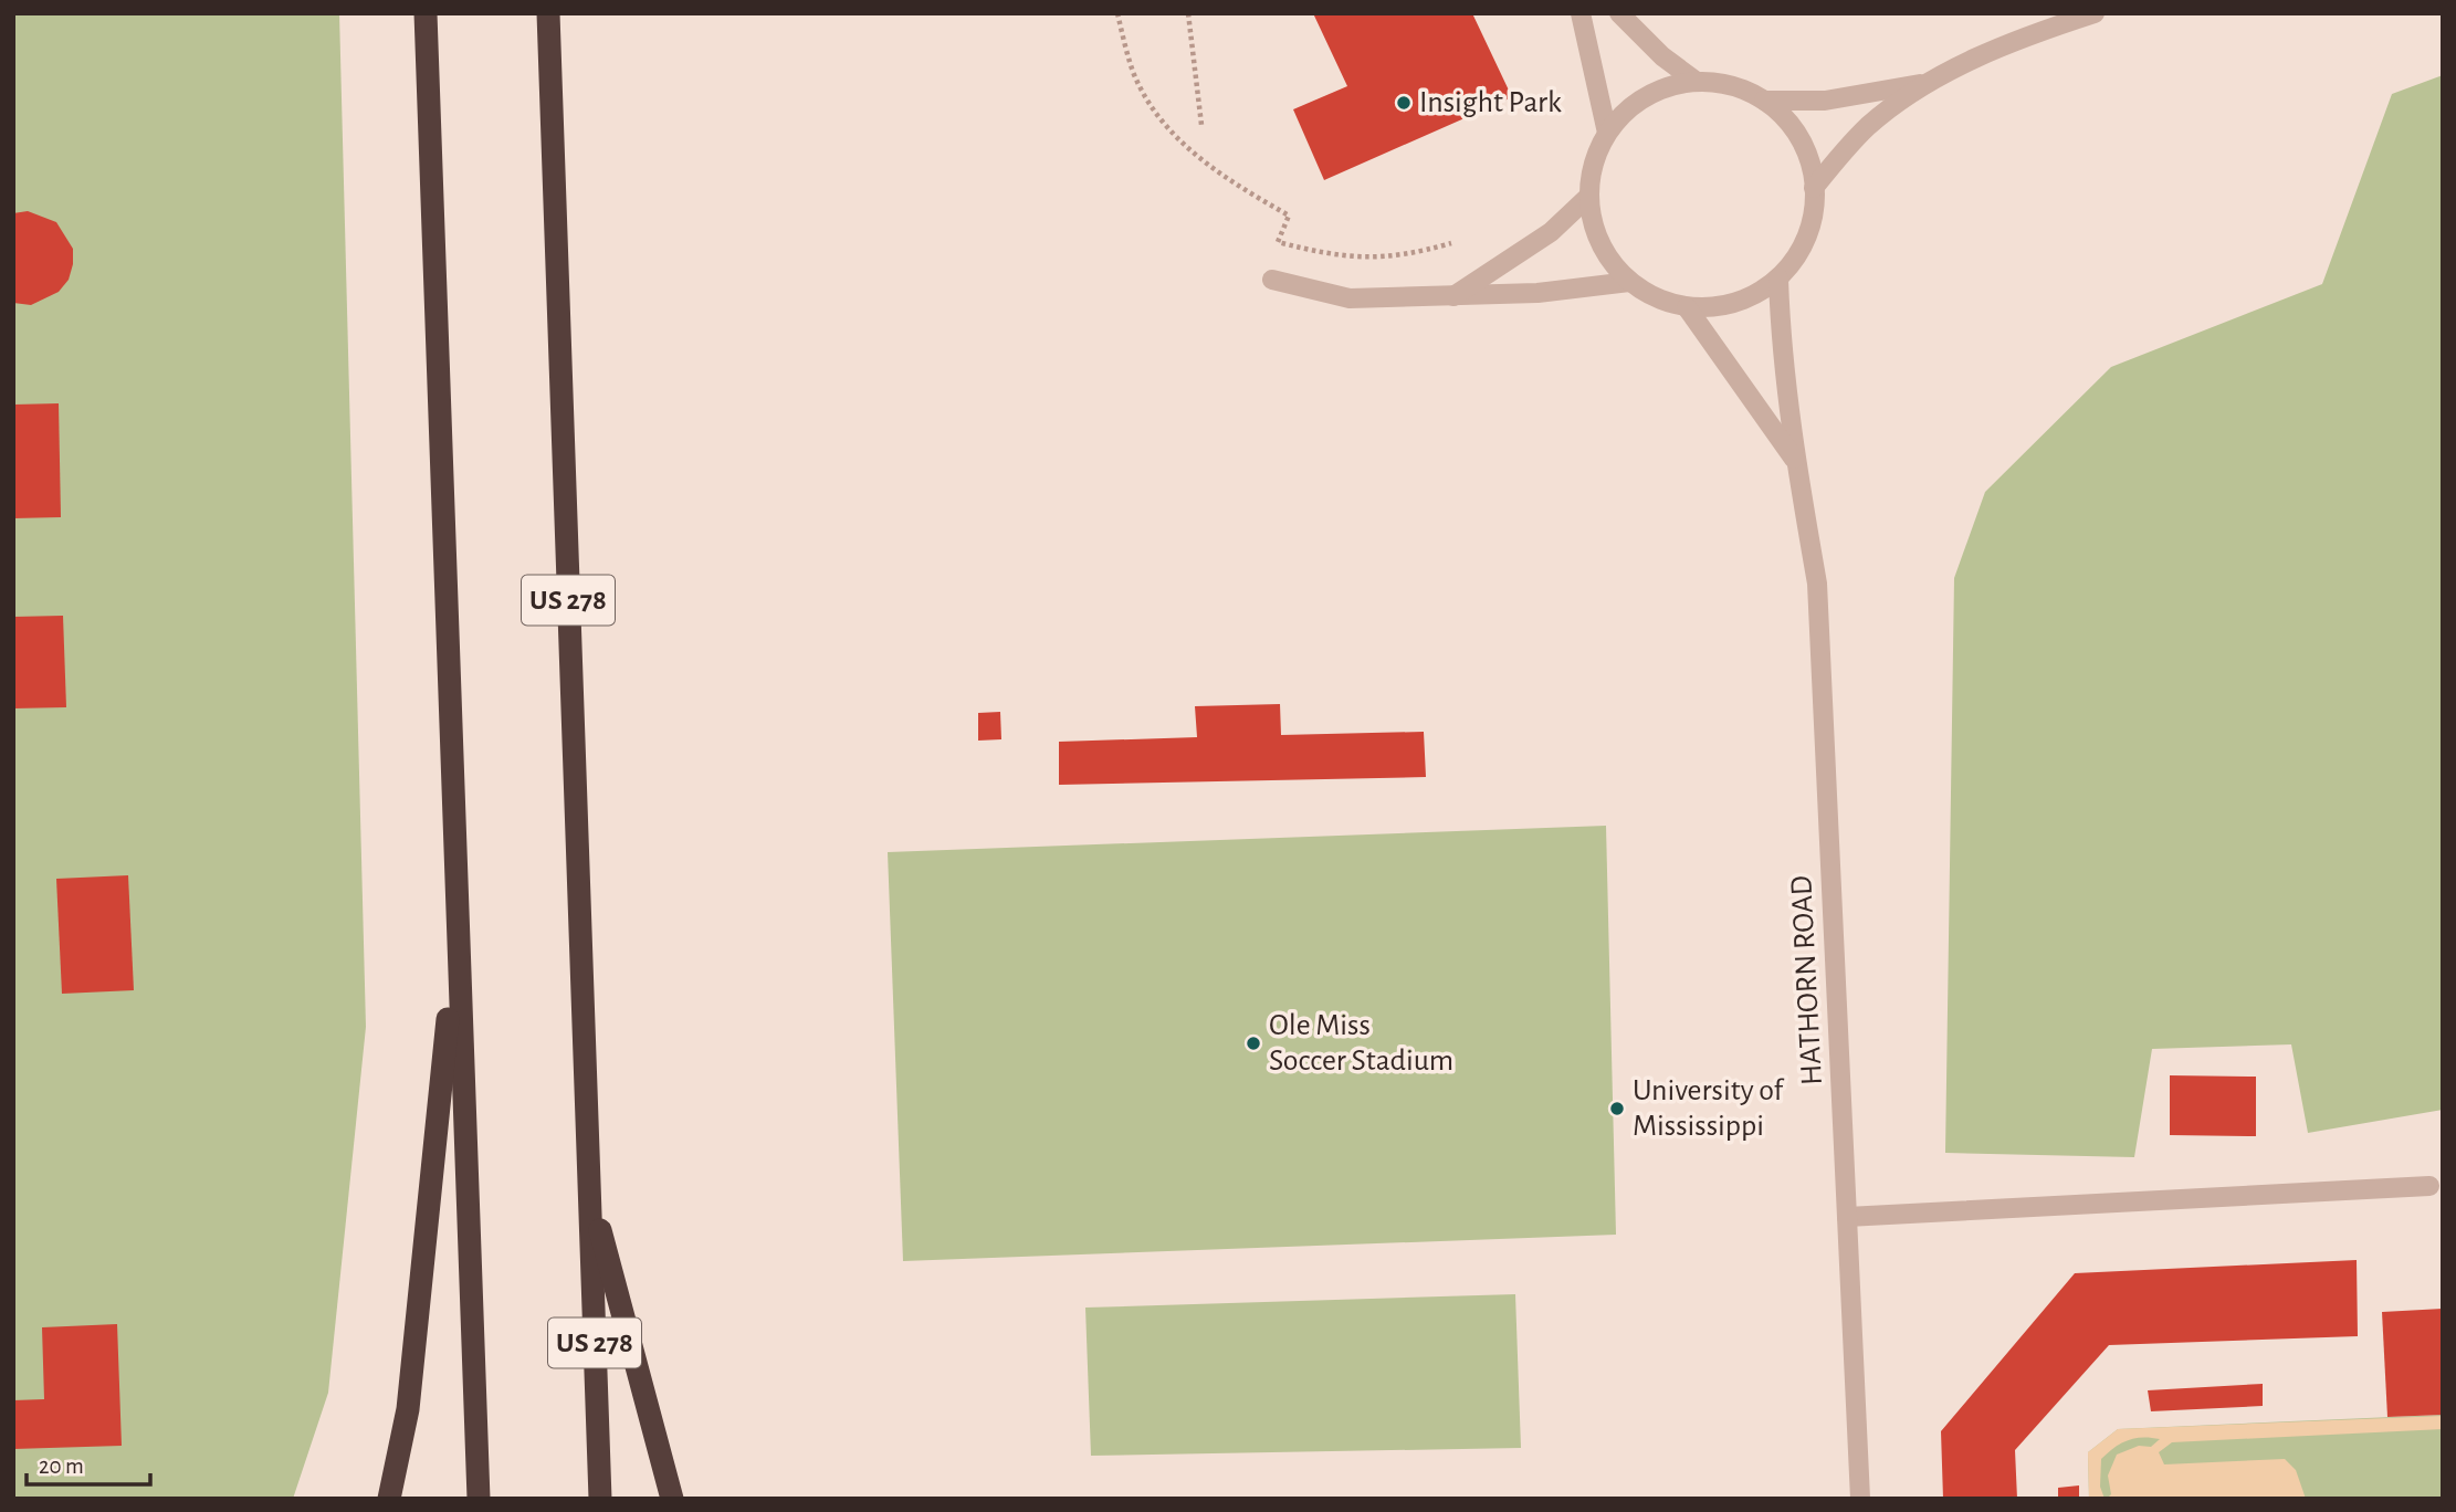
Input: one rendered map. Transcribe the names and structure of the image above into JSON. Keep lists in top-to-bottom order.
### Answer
{
  "streets": {
    "highway": ["US 278"],
    "street": ["HATHORN ROAD"]
  },
  "places": ["Insight Park", "Ole Miss Soccer Stadium", "University of Mississippi"],
  "scale_bar": "20 m"
}
